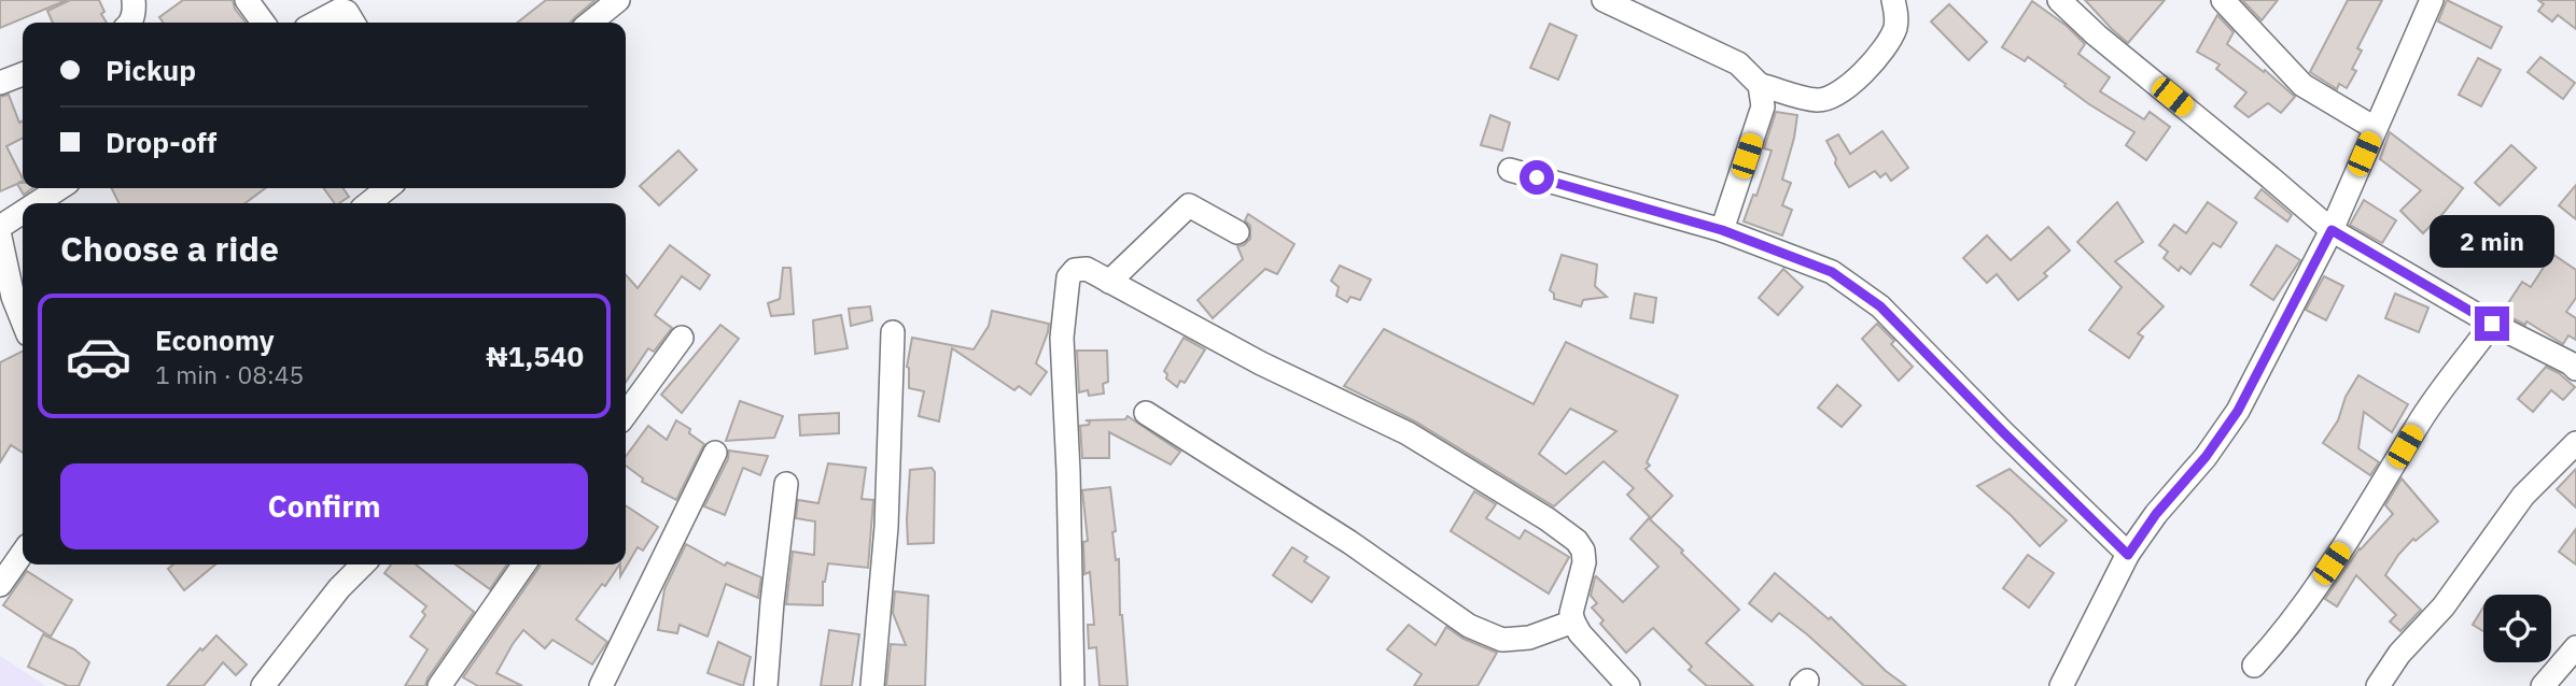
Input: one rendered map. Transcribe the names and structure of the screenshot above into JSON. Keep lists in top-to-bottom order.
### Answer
{
  "page": {
    "banner": ["Pickup", "Drop-off"],
    "heading": "Choose a ride",
    "bubble": "2 min",
    "list": [
      {
        "name": "Economy",
        "note": "1 min · 08:45",
        "value": "₦1,540"
      }
    ],
    "buttons": "Confirm"
  }
}
